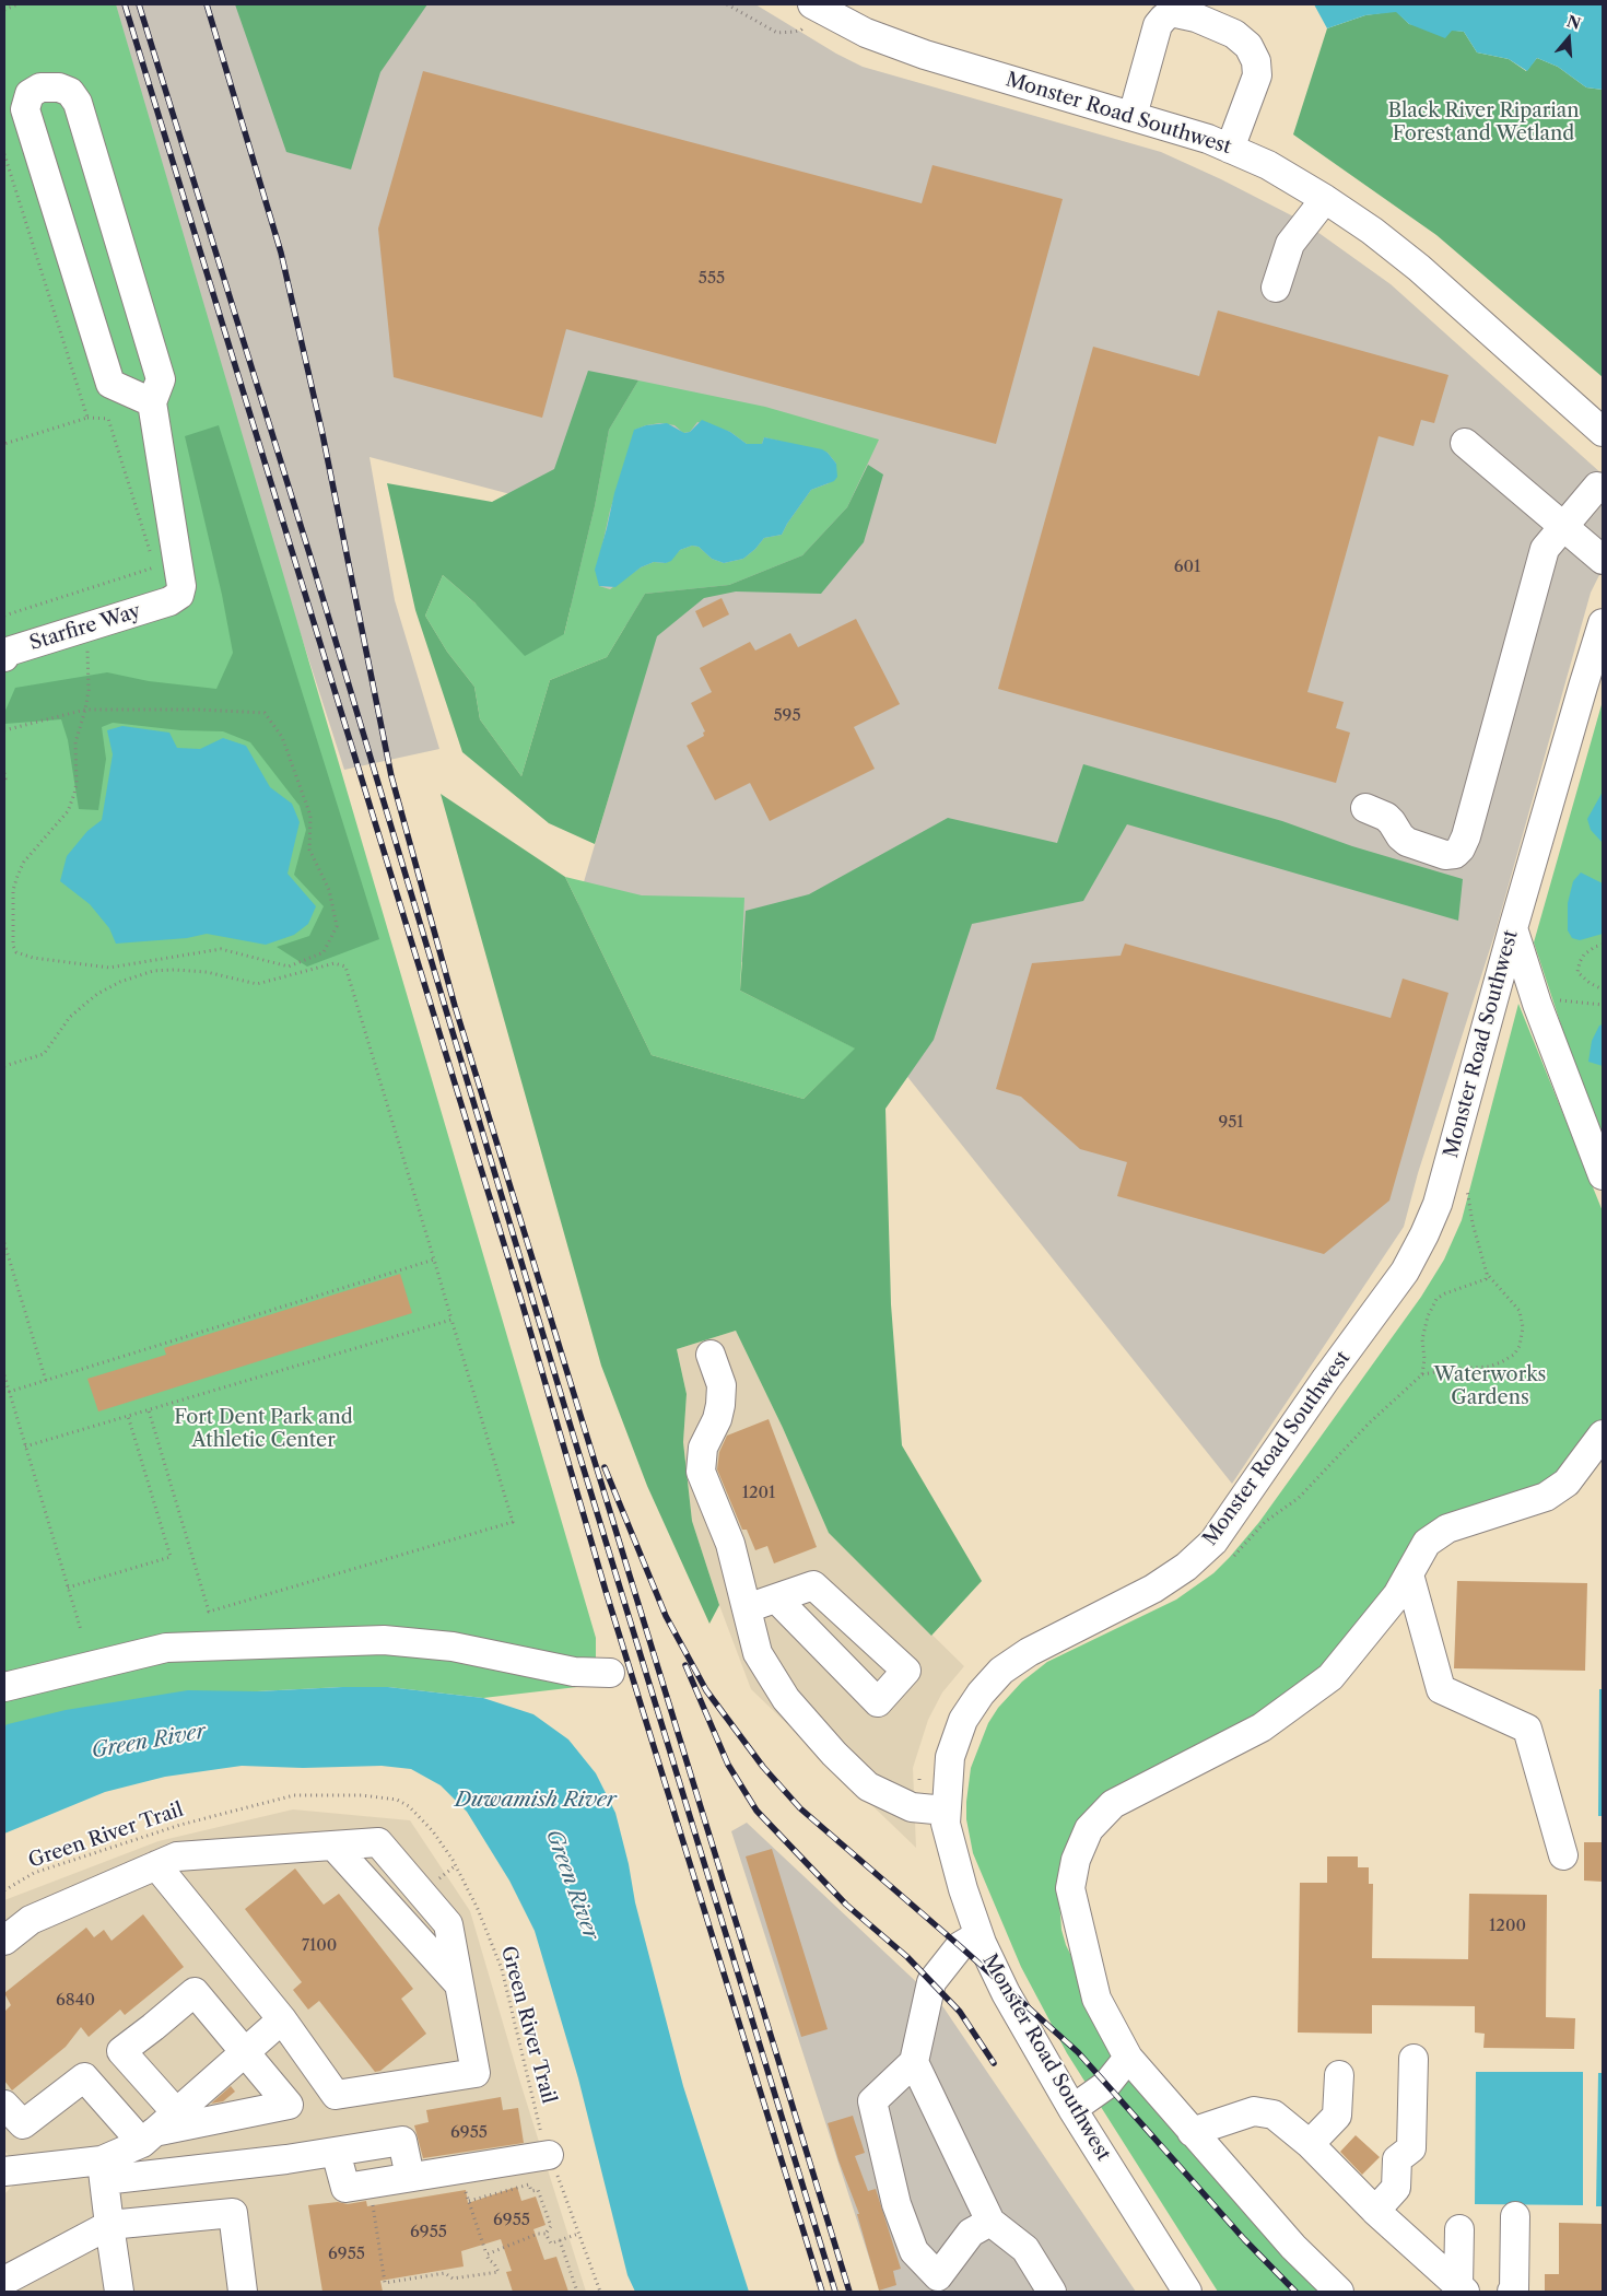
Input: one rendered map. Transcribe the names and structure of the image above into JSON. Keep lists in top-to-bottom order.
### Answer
{
  "streets": {
    "street": ["Monster Road Southwest", "Starfire Way"],
    "path": ["Green River Trail"]
  },
  "water": ["Green River", "Duwamish River"],
  "parks": ["Black River Riparian Forest and Wetland", "Waterworks Gardens", "Fort Dent Park and Athletic Center"],
  "house_numbers": [
    "555",
    "601",
    "595",
    "951",
    "1201",
    "1200",
    "7100",
    "6840",
    "6955",
    "6955",
    "6955",
    "6955"
  ],
  "north": "top"
}
